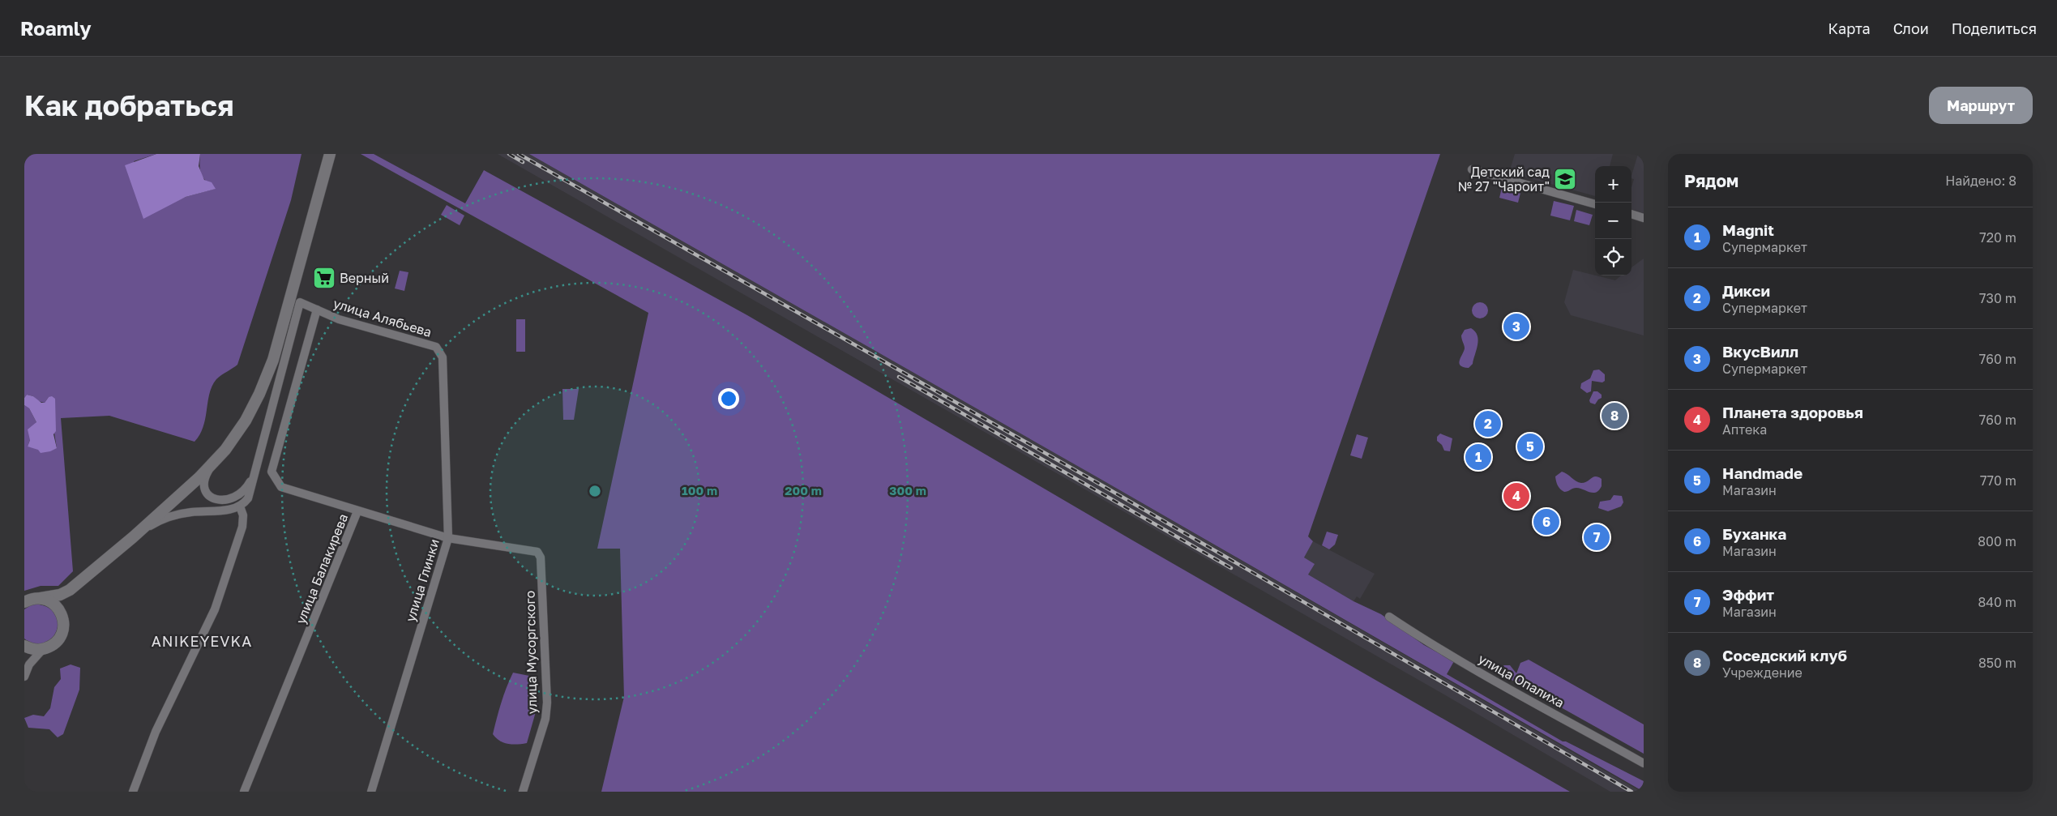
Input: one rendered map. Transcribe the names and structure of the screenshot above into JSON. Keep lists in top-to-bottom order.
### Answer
{
  "streets": {
    "street": [
      "улица Алябьева",
      "улица Балакирева",
      "улица Глинки",
      "улица Мусоргского",
      "улица Опалиха"
    ]
  },
  "crossings": [
    ["улица Алябьева", "улица Балакирева"],
    ["улица Алябьева", "улица Глинки"],
    ["улица Глинки", "улица Мусоргского"]
  ],
  "districts": ["ANIKEYEVKA"],
  "places": {
    "school or university": ["Детский сад № 27 \"Чароит\""],
    "supermarket": ["Верный"]
  },
  "page": {
    "header": "Roamly",
    "nav": ["Карта", "Слои", "Поделиться"],
    "buttons": "Маршрут",
    "title": "Как добраться",
    "heading": ["Рядом", "Найдено: 8"],
    "map_buttons": ["+", "−"],
    "list": [
      {
        "mark": "1",
        "name": "Magnit",
        "note": "Супермаркет",
        "value": "720 m"
      },
      {
        "mark": "2",
        "name": "Дикси",
        "note": "Супермаркет",
        "value": "730 m"
      },
      {
        "mark": "3",
        "name": "ВкусВилл",
        "note": "Супермаркет",
        "value": "760 m"
      },
      {
        "mark": "4",
        "name": "Планета здоровья",
        "note": "Аптека",
        "value": "760 m"
      },
      {
        "mark": "5",
        "name": "Handmade",
        "note": "Магазин",
        "value": "770 m"
      },
      {
        "mark": "6",
        "name": "Буханка",
        "note": "Магазин",
        "value": "800 m"
      },
      {
        "mark": "7",
        "name": "Эффит",
        "note": "Магазин",
        "value": "840 m"
      },
      {
        "mark": "8",
        "name": "Соседский клуб",
        "note": "Учреждение",
        "value": "850 m"
      }
    ],
    "pins": [
      "3",
      "8",
      "2",
      "5",
      "1",
      "4",
      "6",
      "7"
    ]
  },
  "rings": ["100 m", "200 m", "300 m"]
}
